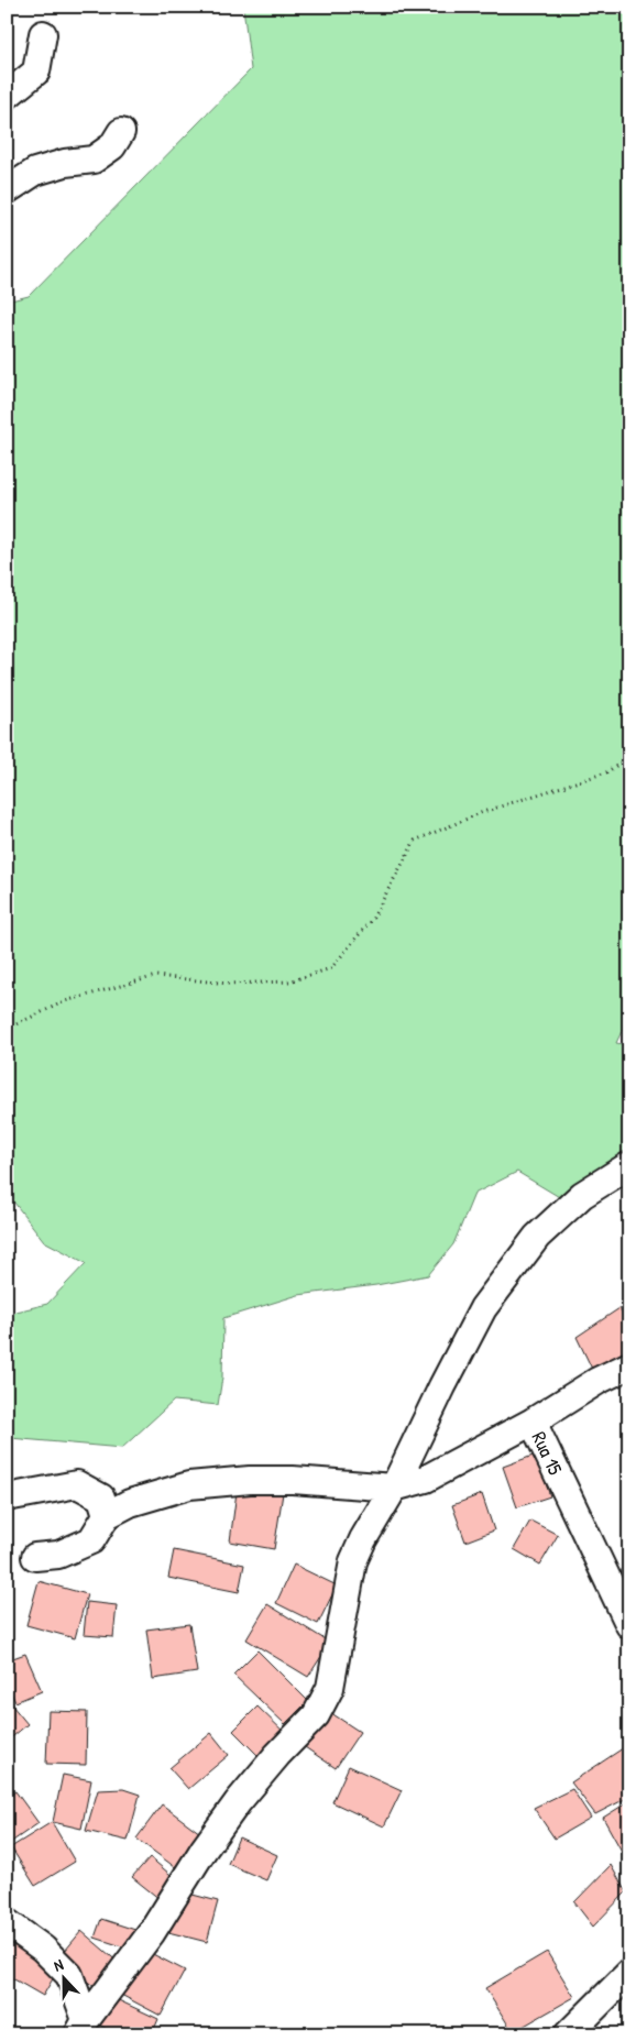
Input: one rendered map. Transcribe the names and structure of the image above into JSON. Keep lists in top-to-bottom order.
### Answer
{
  "streets": {
    "street": ["Rua 15"]
  },
  "north": "top"
}
